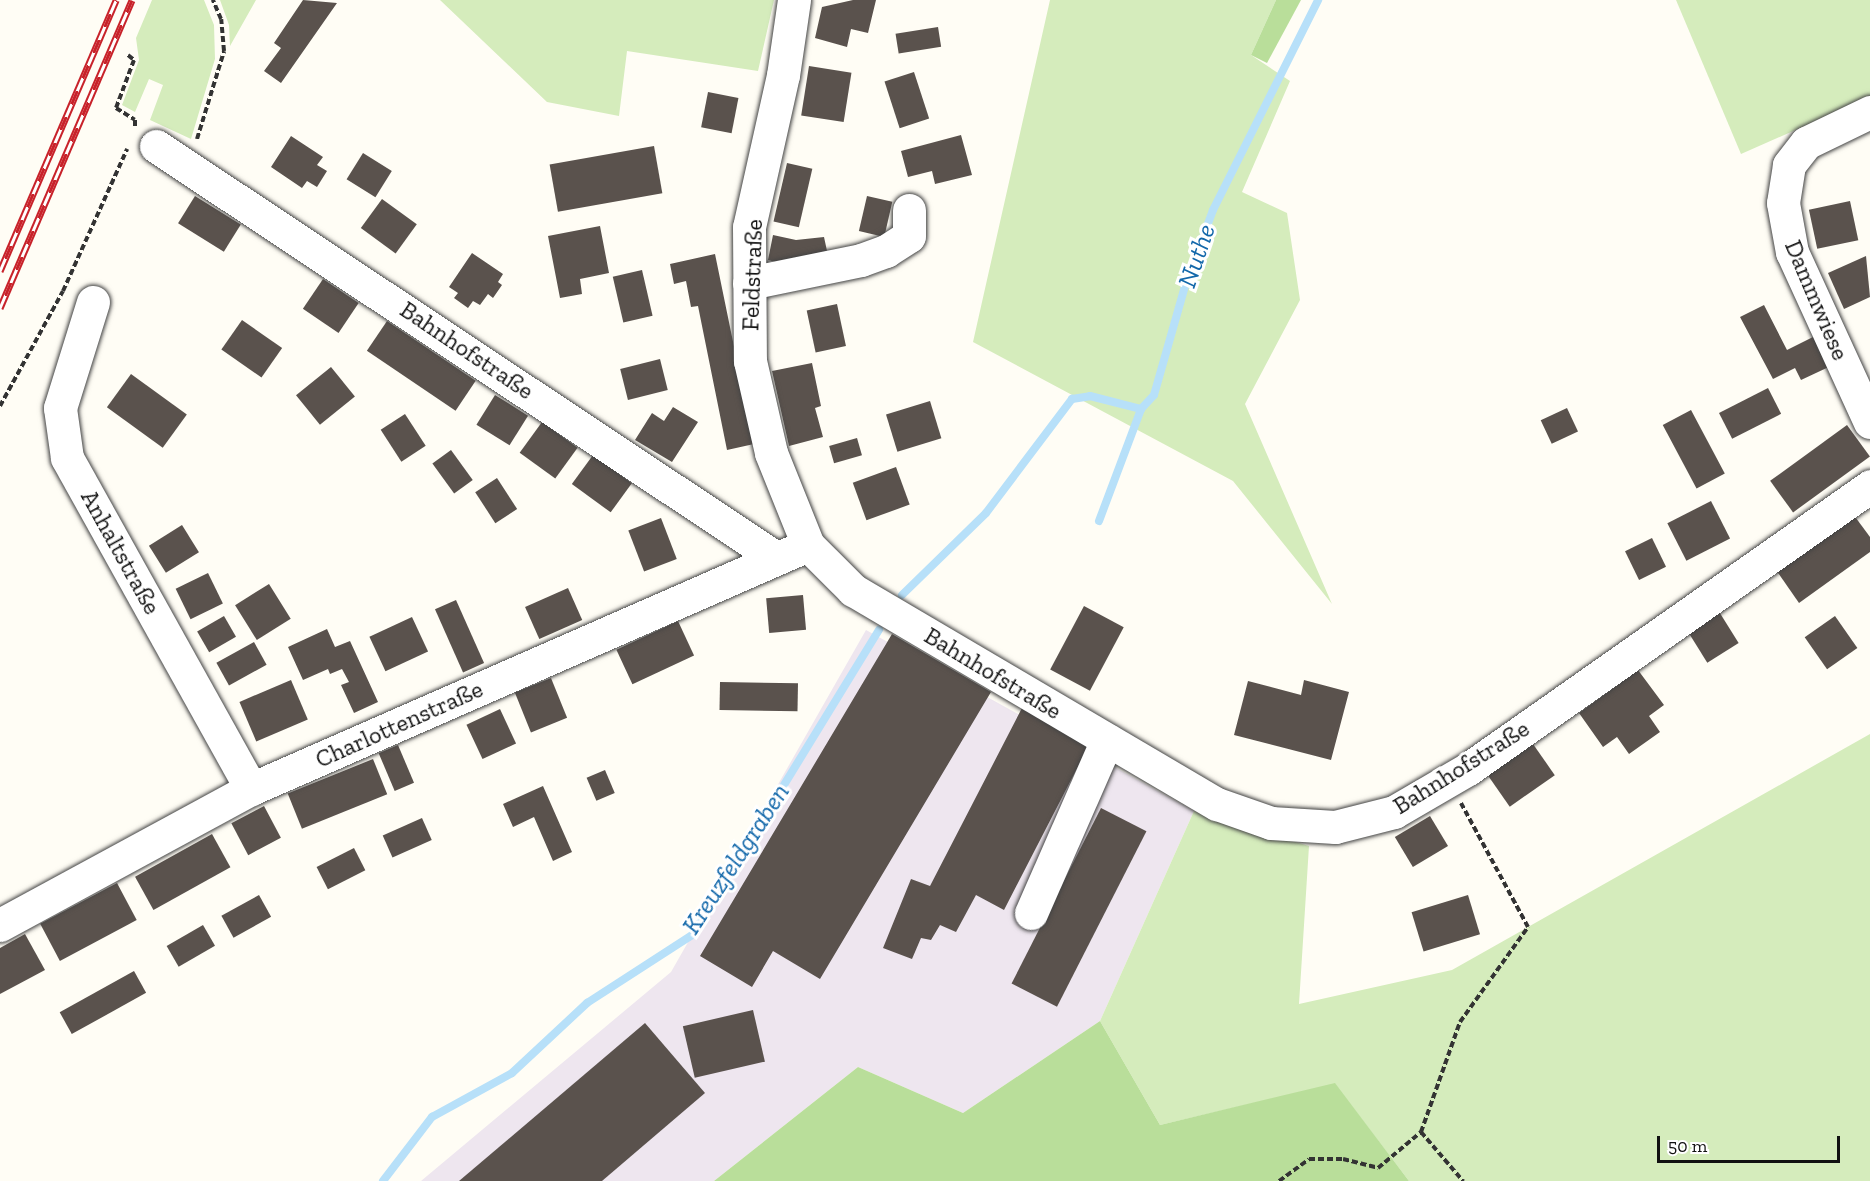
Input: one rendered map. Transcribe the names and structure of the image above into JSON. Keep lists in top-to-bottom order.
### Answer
{
  "streets": {
    "street": [
      "Feldstraße",
      "Dammwiese",
      "Bahnhofstraße",
      "Anhaltstraße",
      "Charlottenstraße"
    ]
  },
  "crossings": [
    ["Feldstraße", "Bahnhofstraße"],
    ["Feldstraße", "Charlottenstraße"],
    ["Bahnhofstraße", "Charlottenstraße"],
    ["Anhaltstraße", "Charlottenstraße"]
  ],
  "water": ["Nuthe", "Kreuzfeldgraben"],
  "scale_bar": "50 m"
}
